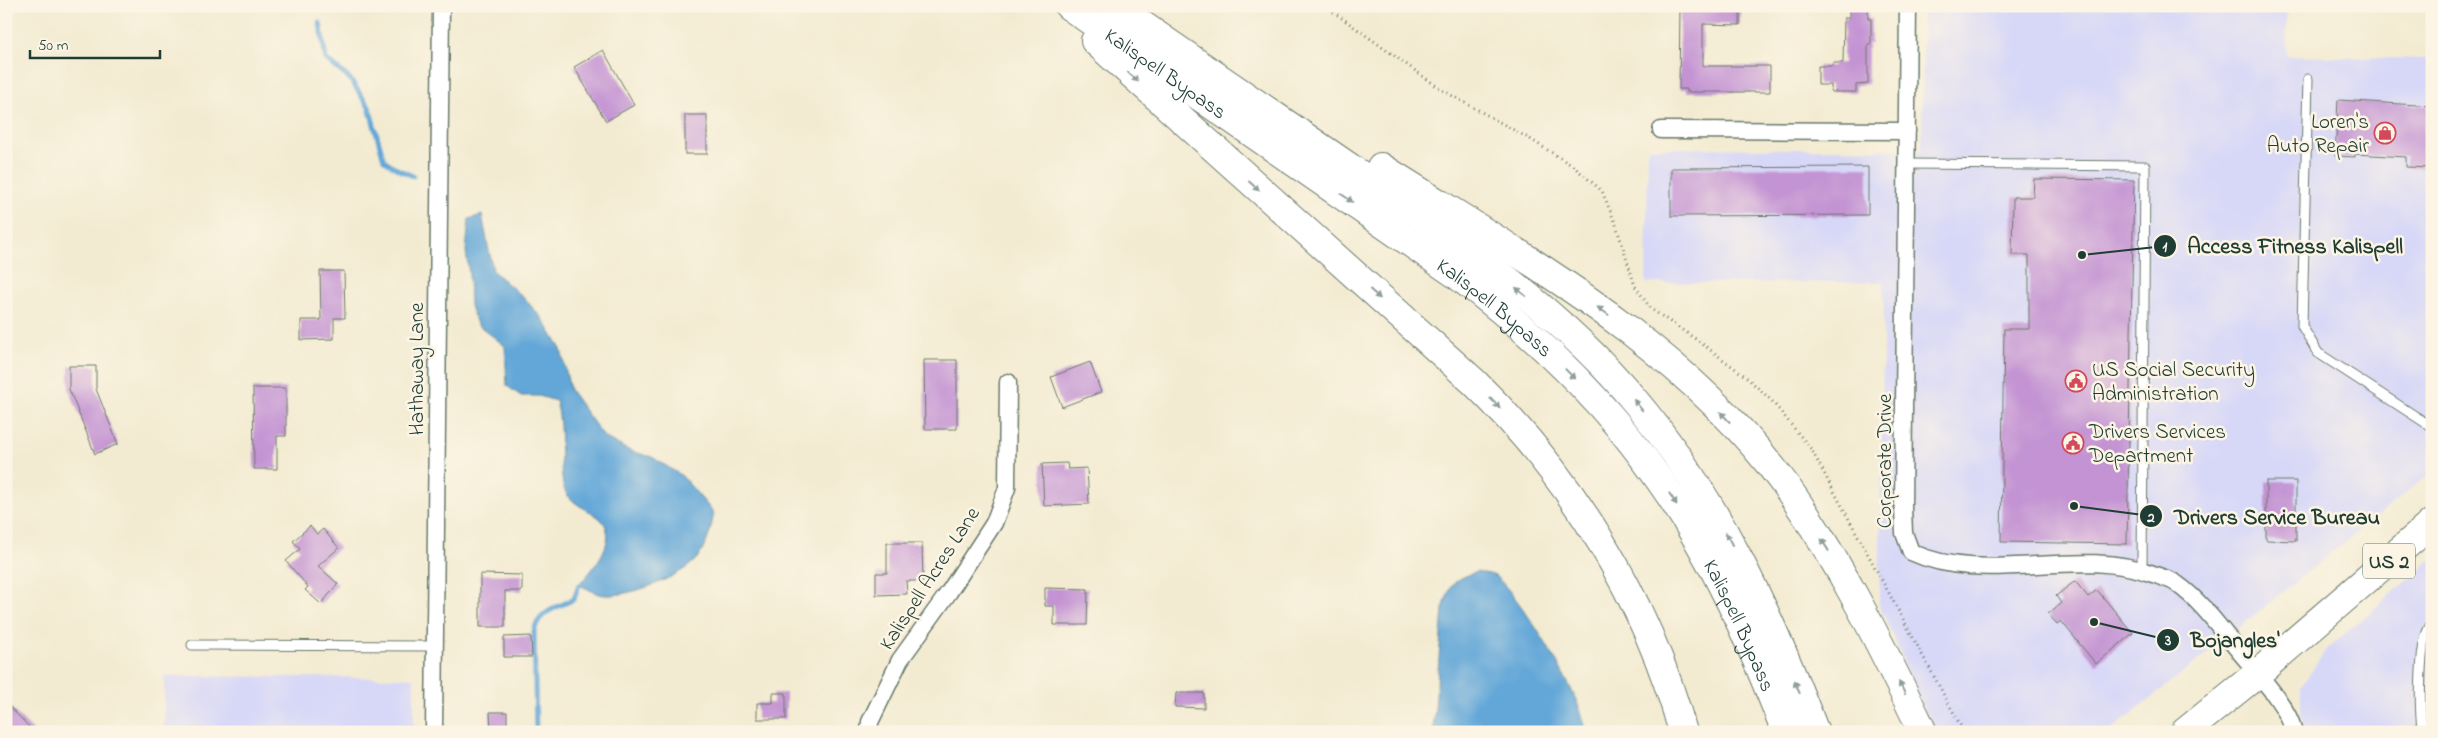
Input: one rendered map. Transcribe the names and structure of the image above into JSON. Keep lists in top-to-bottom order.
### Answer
{
  "streets": {
    "highway": ["Kalispell Bypass", "US 2"],
    "street": ["Hathaway Lane", "Corporate Drive", "Kalispell Acres Lane"]
  },
  "crossings": [
    ["Corporate Drive", "US 2"]
  ],
  "places": {
    "shop": ["Loren's Auto Repair"],
    "other": ["Access Fitness Kalispell", "Drivers Service Bureau", "Bojangles'"],
    "public building": ["US Social Security Administration", "Drivers Services Department"]
  },
  "scale_bar": "50 m"
}
